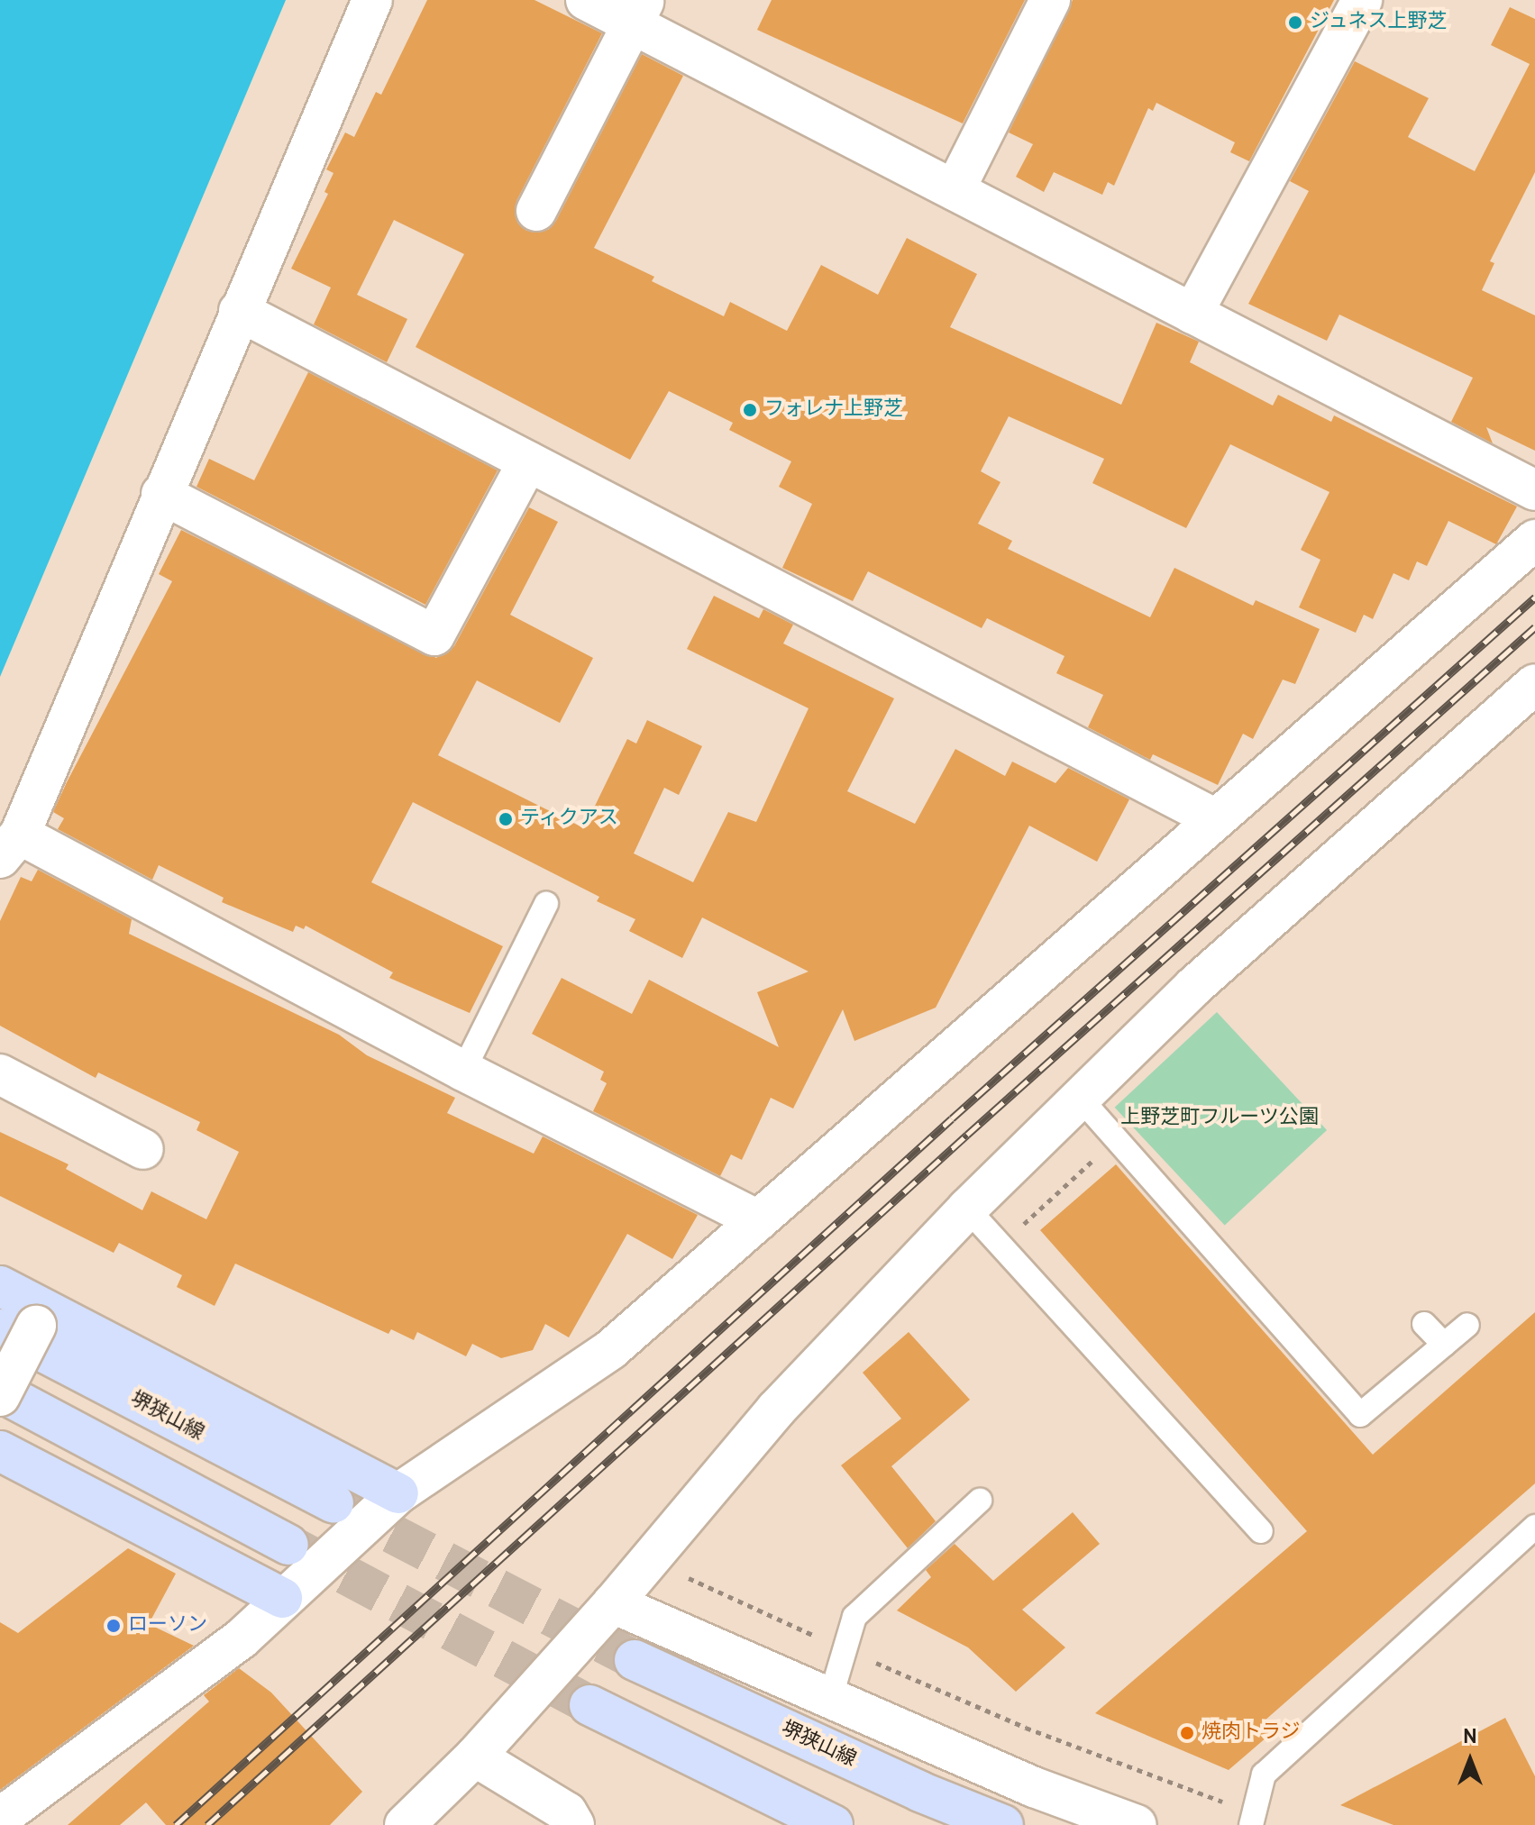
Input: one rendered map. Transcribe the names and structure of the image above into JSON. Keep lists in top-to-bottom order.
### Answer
{
  "streets": {
    "main road": ["堺狭山線"]
  },
  "parks": ["上野芝町フルーツ公園"],
  "places": [
    "ジュネス上野芝",
    "フォレナ上野芝",
    "ティクアス",
    "ローソン",
    "焼肉トラジ"
  ],
  "north": "top"
}
